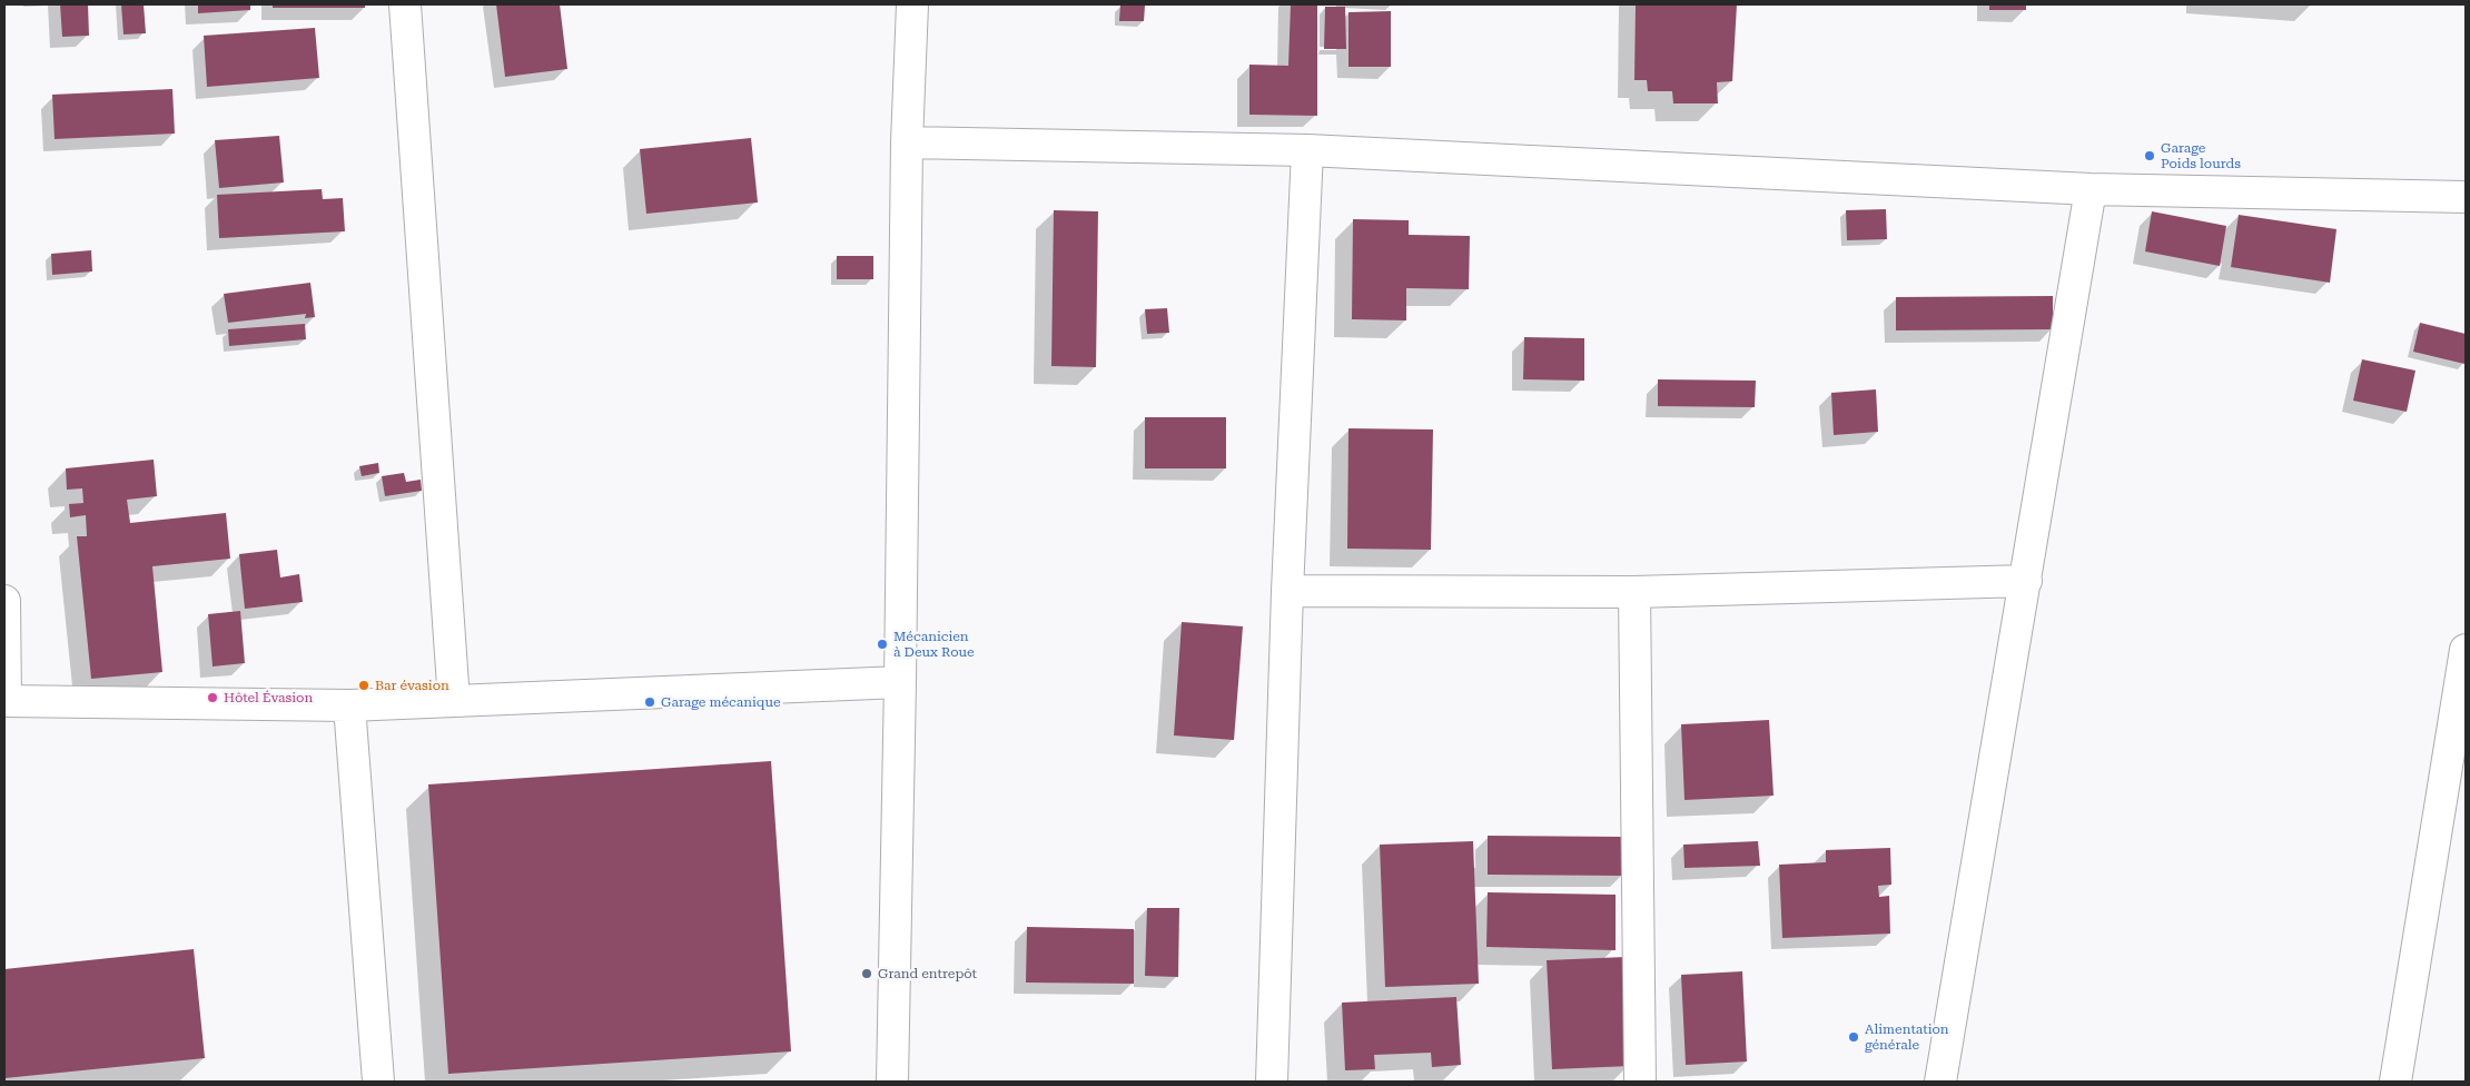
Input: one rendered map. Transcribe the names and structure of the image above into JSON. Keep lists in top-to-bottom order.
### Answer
{
  "places": [
    "Garage Poids lourds",
    "Mécanicien à Deux Roue",
    "Bar évasion",
    "Hôtel Évasion",
    "Garage mécanique",
    "Grand entrepôt",
    "Alimentation générale"
  ]
}
